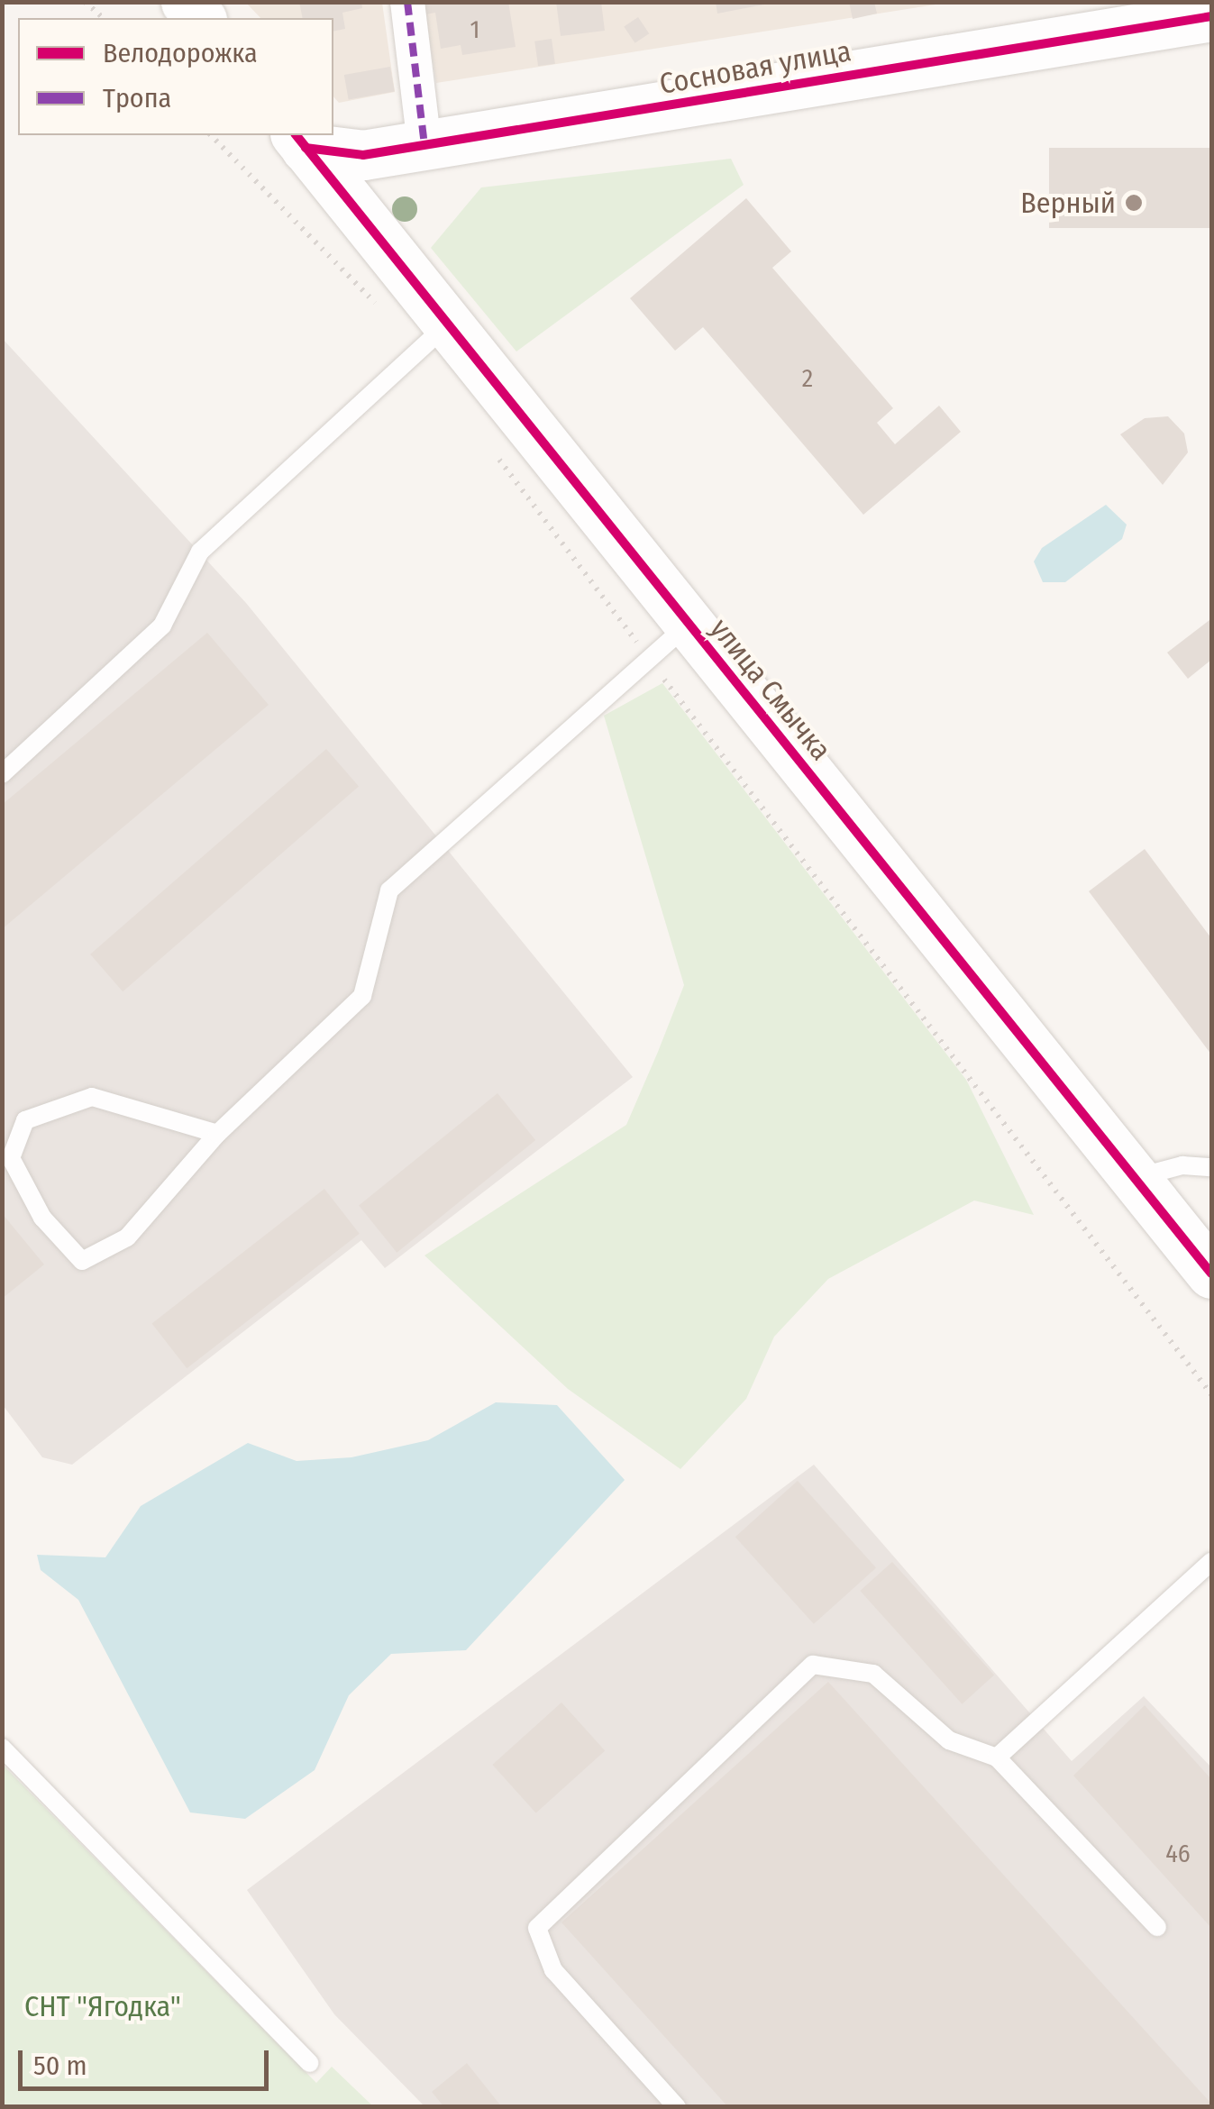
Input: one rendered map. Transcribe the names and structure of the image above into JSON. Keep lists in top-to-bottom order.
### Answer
{
  "streets": {
    "street": ["Сосновая улица", "улица Смычка"]
  },
  "crossings": [
    ["Сосновая улица", "улица Смычка"]
  ],
  "parks": ["СНТ \"Ягодка\""],
  "places": ["Верный"],
  "house_numbers": ["1", "2", "46"],
  "legend": ["Велодорожка", "Тропа"],
  "scale_bar": "50 m"
}
